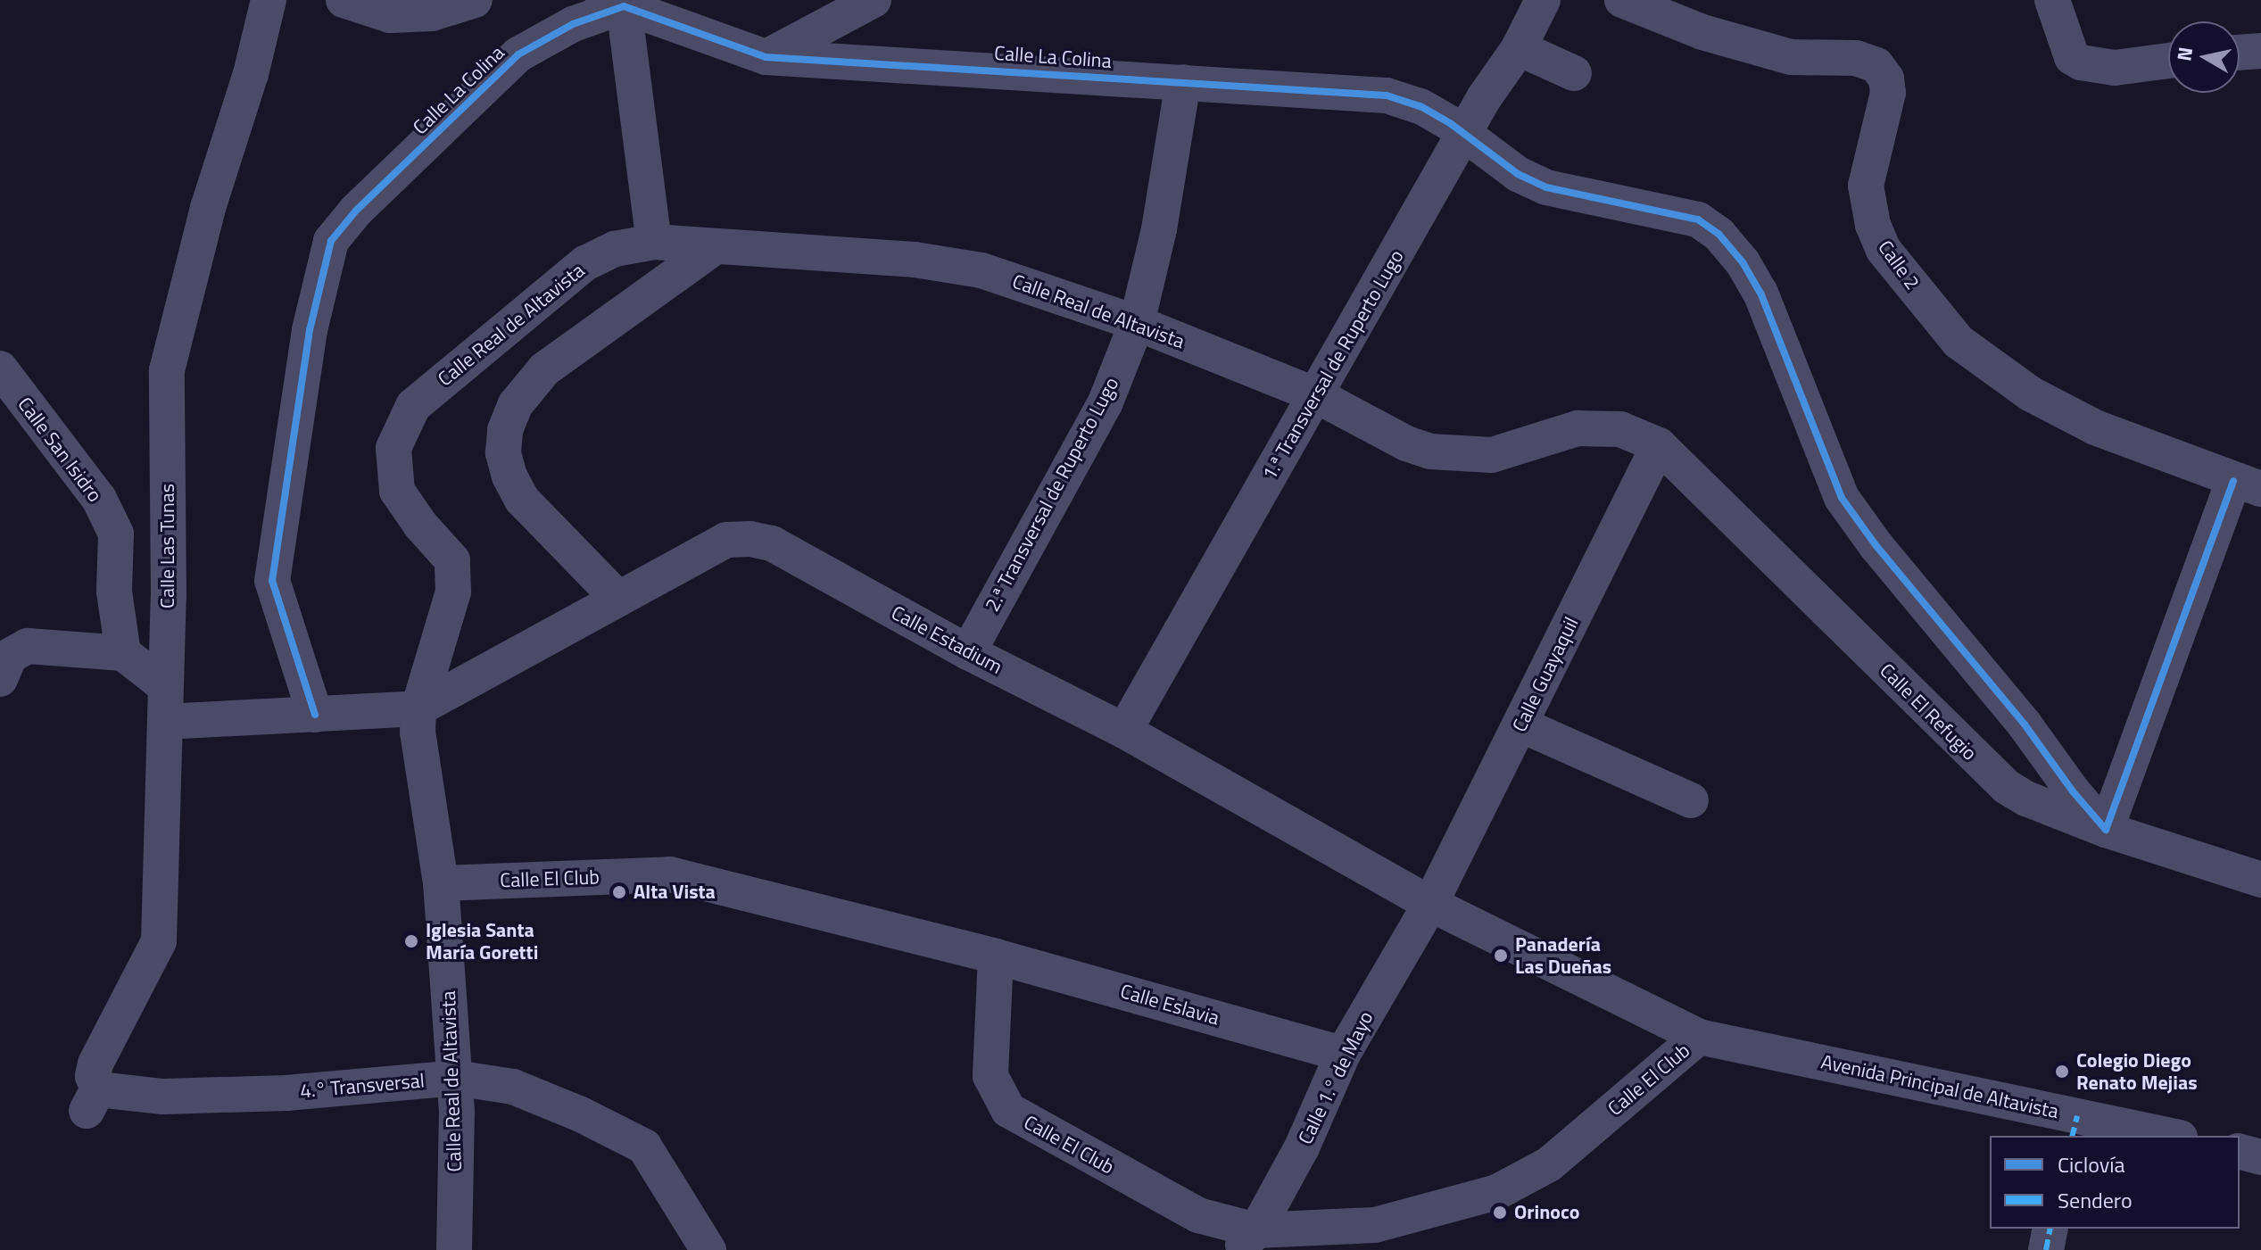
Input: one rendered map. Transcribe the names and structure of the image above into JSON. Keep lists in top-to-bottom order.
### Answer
{
  "streets": {
    "street": [
      "Calle La Colina",
      "Calle 2",
      "Calle Real de Altavista",
      "1.ª Transversal de Ruperto Lugo",
      "Calle San Isidro",
      "2.ª Transversal de Ruperto Lugo",
      "Calle Las Tunas",
      "Calle Estadium",
      "Calle Guayaquil",
      "Calle El Refugio",
      "Calle El Club",
      "Calle Eslavia",
      "Calle 1.° de Mayo",
      "4.° Transversal",
      "Avenida Principal de Altavista"
    ]
  },
  "crossings": [
    ["Calle La Colina", "1.ª Transversal de Ruperto Lugo"],
    ["Calle La Colina", "2.ª Transversal de Ruperto Lugo"],
    ["Calle La Colina", "Calle Estadium"],
    ["Calle La Colina", "Calle El Refugio"],
    ["Calle Real de Altavista", "1.ª Transversal de Ruperto Lugo"],
    ["Calle Real de Altavista", "2.ª Transversal de Ruperto Lugo"],
    ["Calle Real de Altavista", "Calle Estadium"],
    ["Calle Real de Altavista", "Calle Guayaquil"],
    ["Calle Real de Altavista", "Calle El Refugio"],
    ["Calle Real de Altavista", "Calle El Club"],
    ["Calle Real de Altavista", "4.° Transversal"],
    ["1.ª Transversal de Ruperto Lugo", "Calle Estadium"],
    ["2.ª Transversal de Ruperto Lugo", "Calle Estadium"],
    ["Calle Las Tunas", "Calle Estadium"],
    ["Calle Las Tunas", "4.° Transversal"],
    ["Calle Estadium", "Calle Guayaquil"],
    ["Calle Estadium", "Calle El Club"],
    ["Calle Estadium", "Calle 1.° de Mayo"],
    ["Calle Estadium", "Avenida Principal de Altavista"],
    ["Calle Guayaquil", "Calle El Refugio"],
    ["Calle Guayaquil", "Calle 1.° de Mayo"],
    ["Calle El Club", "Calle Eslavia"],
    ["Calle El Club", "Calle 1.° de Mayo"],
    ["Calle El Club", "Avenida Principal de Altavista"],
    ["Calle Eslavia", "Calle 1.° de Mayo"]
  ],
  "places": [
    "Alta Vista",
    "Iglesia Santa María Goretti",
    "Panadería Las Dueñas",
    "Colegio Diego Renato Mejias",
    "Orinoco"
  ],
  "legend": ["Ciclovía", "Sendero"],
  "north": "left"
}
